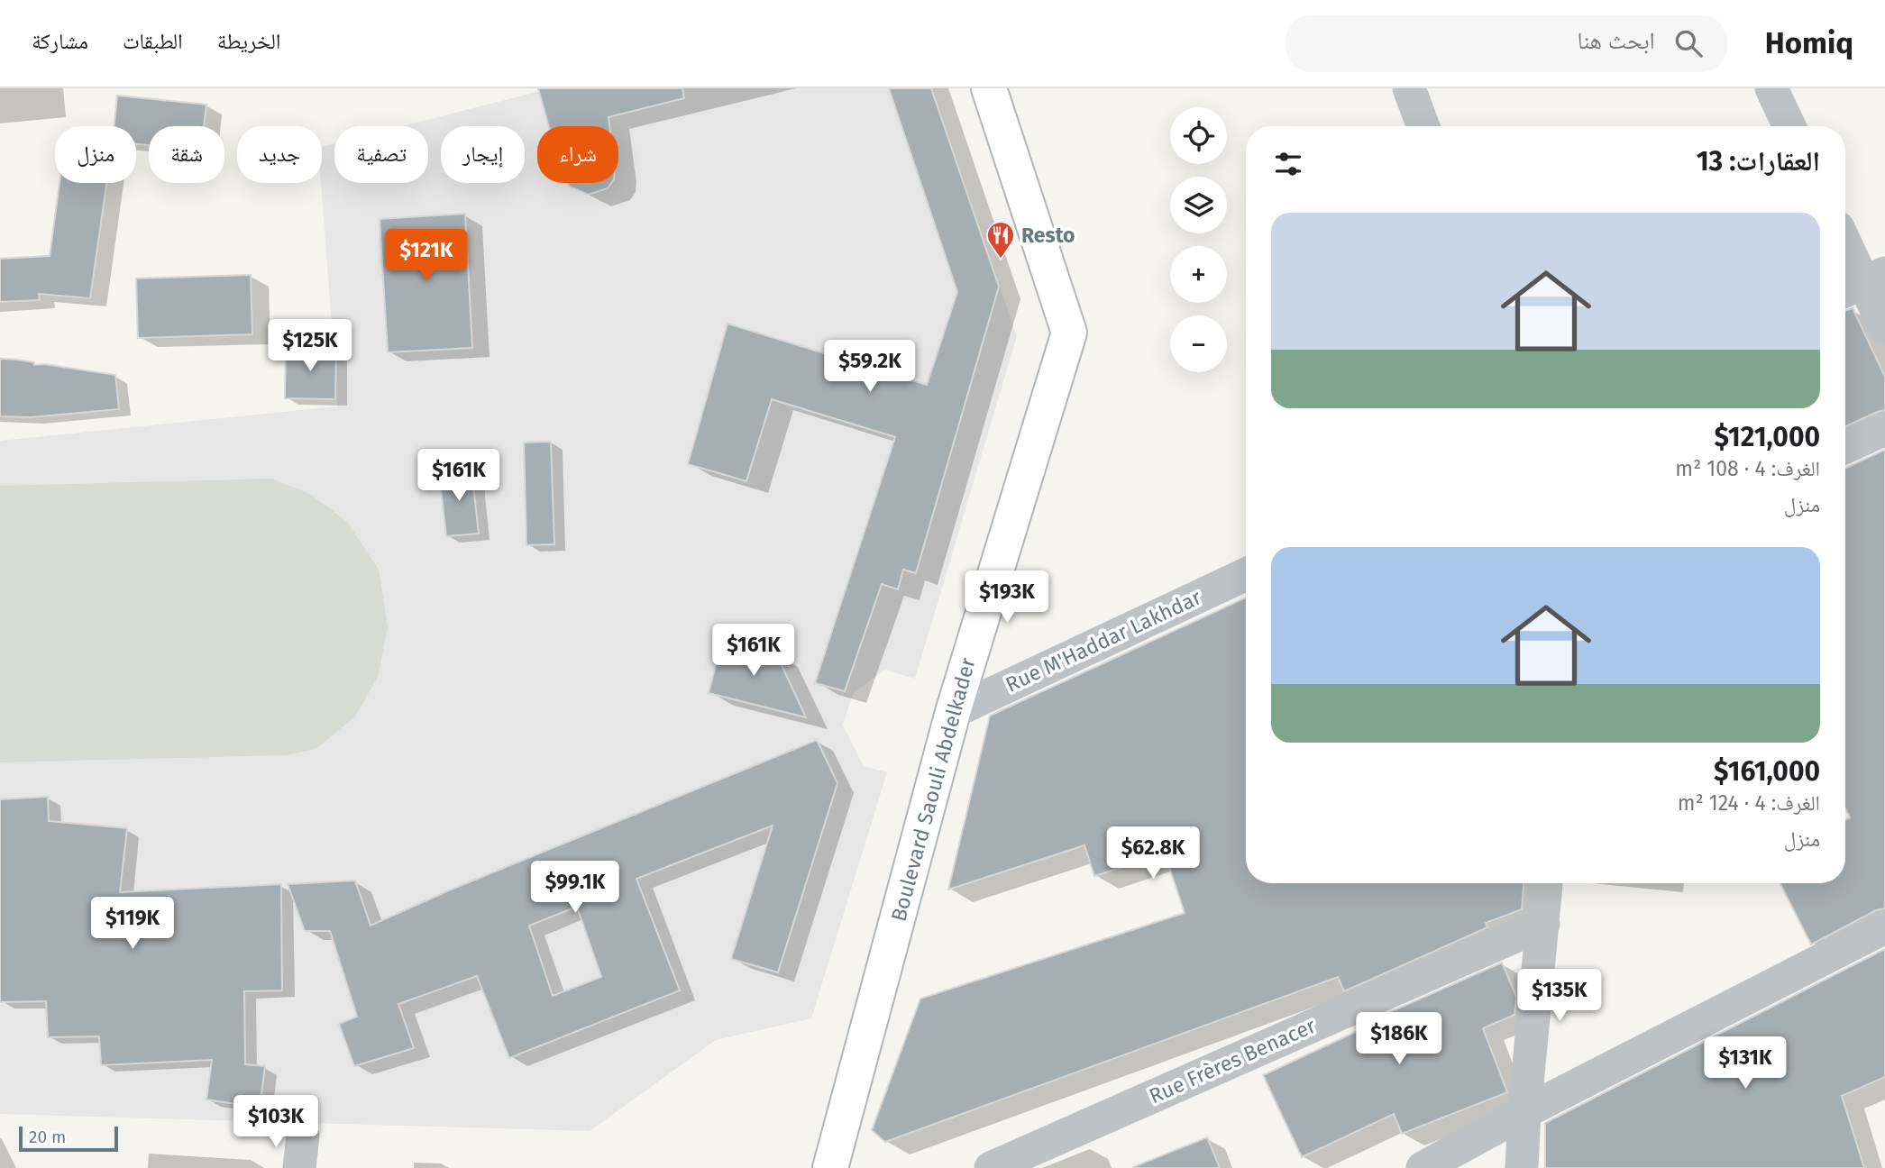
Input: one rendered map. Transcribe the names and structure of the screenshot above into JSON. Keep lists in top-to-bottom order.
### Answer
{
  "streets": {
    "main road": ["Boulevard Saouli Abdelkader"],
    "street": ["Rue M'Haddar Lakhdar", "Rue Frères Benacer"]
  },
  "crossings": [
    ["Rue M'Haddar Lakhdar", "Boulevard Saouli Abdelkader"]
  ],
  "places": {
    "restaurant": ["Resto"]
  },
  "scale_bar": "20 m",
  "page": {
    "header": "Homiq",
    "search": "ابحث هنا",
    "nav": ["الخريطة", "الطبقات", "مشاركة"],
    "map_buttons": ["+", "−"],
    "chip": [
      "شراء",
      "إيجار",
      "تصفية",
      "جديد",
      "شقة",
      "منزل"
    ],
    "heading": "العقارات: 13",
    "list": [
      {
        "name": "$121,000",
        "note": "الغرف: 4 · 108 m² · منزل"
      },
      {
        "name": "$161,000",
        "note": "الغرف: 4 · 124 m² · منزل"
      }
    ],
    "price": [
      "$121K",
      "$125K",
      "$59.2K",
      "$161K",
      "$193K",
      "$161K",
      "$62.8K",
      "$99.1K",
      "$119K",
      "$135K",
      "$186K",
      "$131K",
      "$103K"
    ],
    "scale": "20 m"
  }
}
